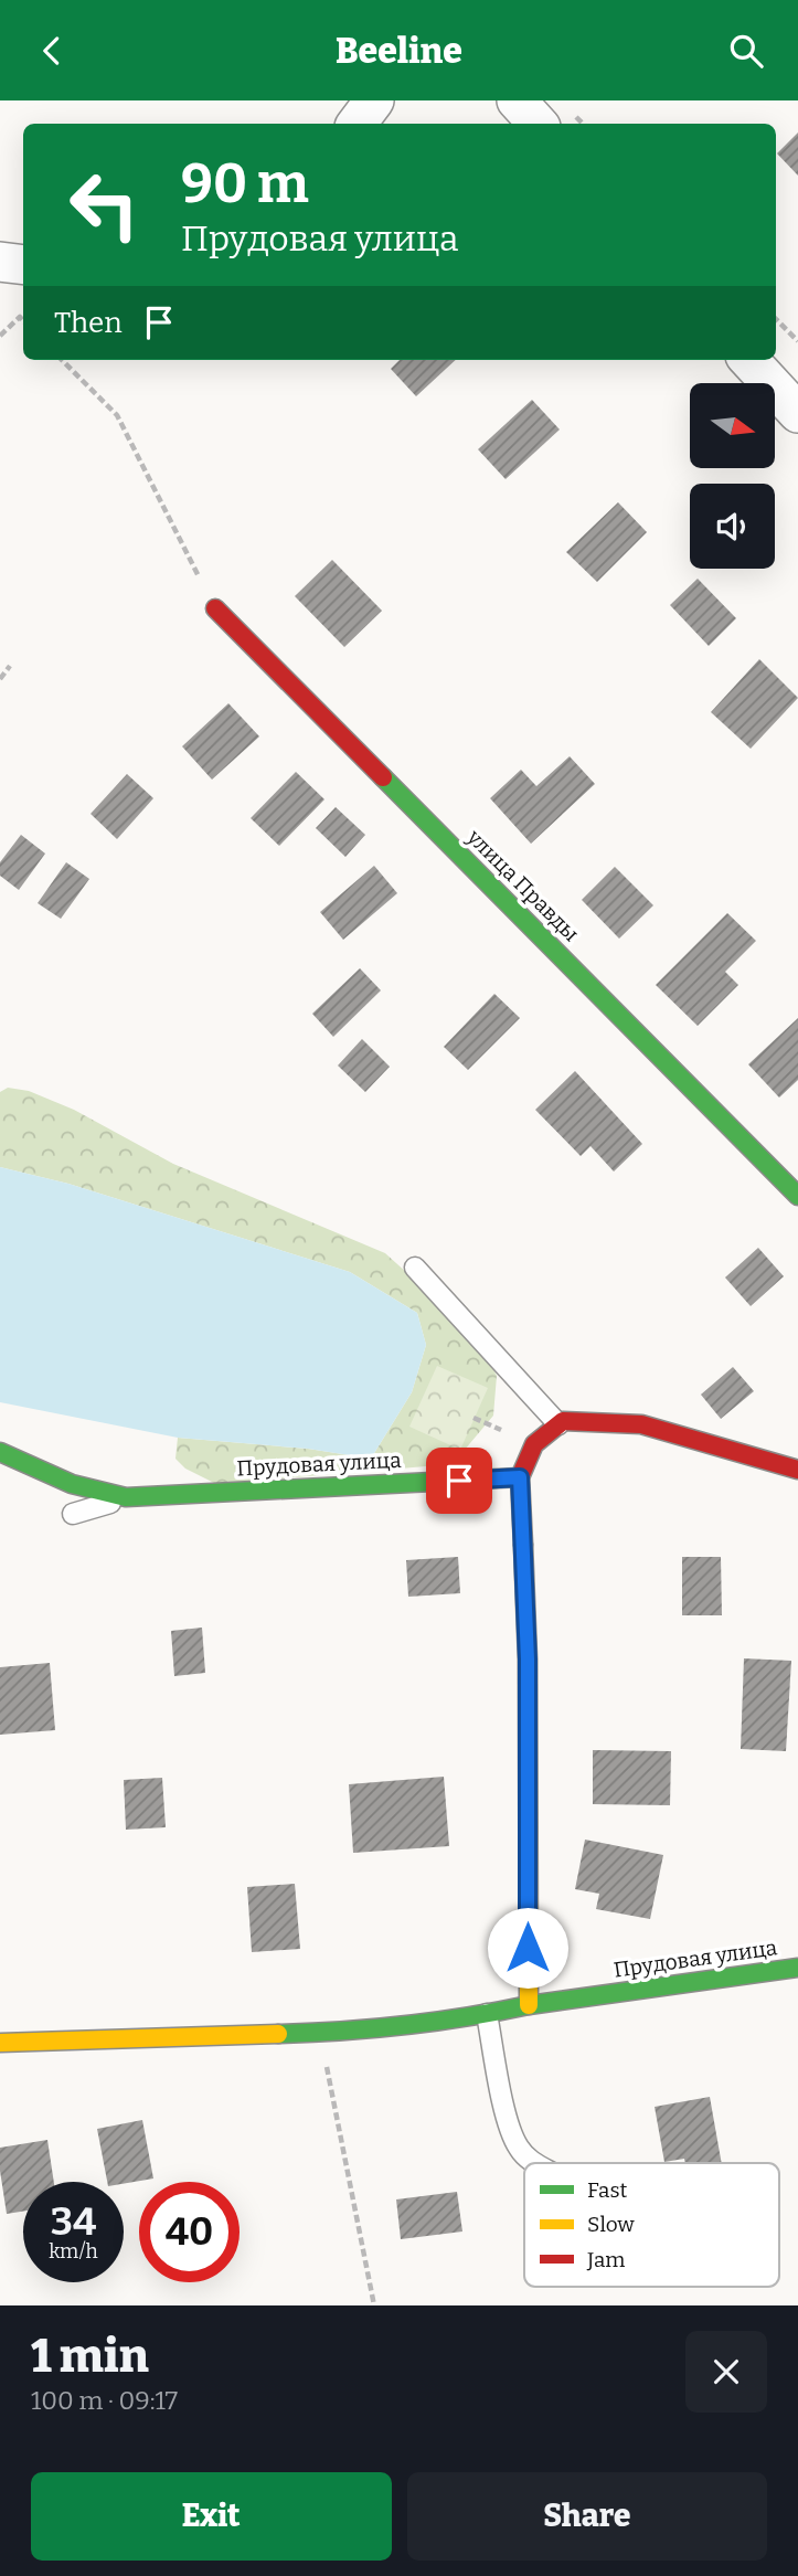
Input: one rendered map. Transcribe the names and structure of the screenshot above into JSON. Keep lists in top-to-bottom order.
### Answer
{
  "streets": {
    "street": ["улица Правды", "Прудовая улица"]
  },
  "legend": ["Fast", "Slow", "Jam"],
  "north": "right",
  "page": {
    "header": "Beeline",
    "turn": ["90 m", "Прудовая улица"],
    "then": "Then",
    "speed": "34 km/h",
    "limit": "40",
    "heading": ["1 min", "100 m · 09:17"],
    "buttons": ["Exit", "Share"]
  }
}
